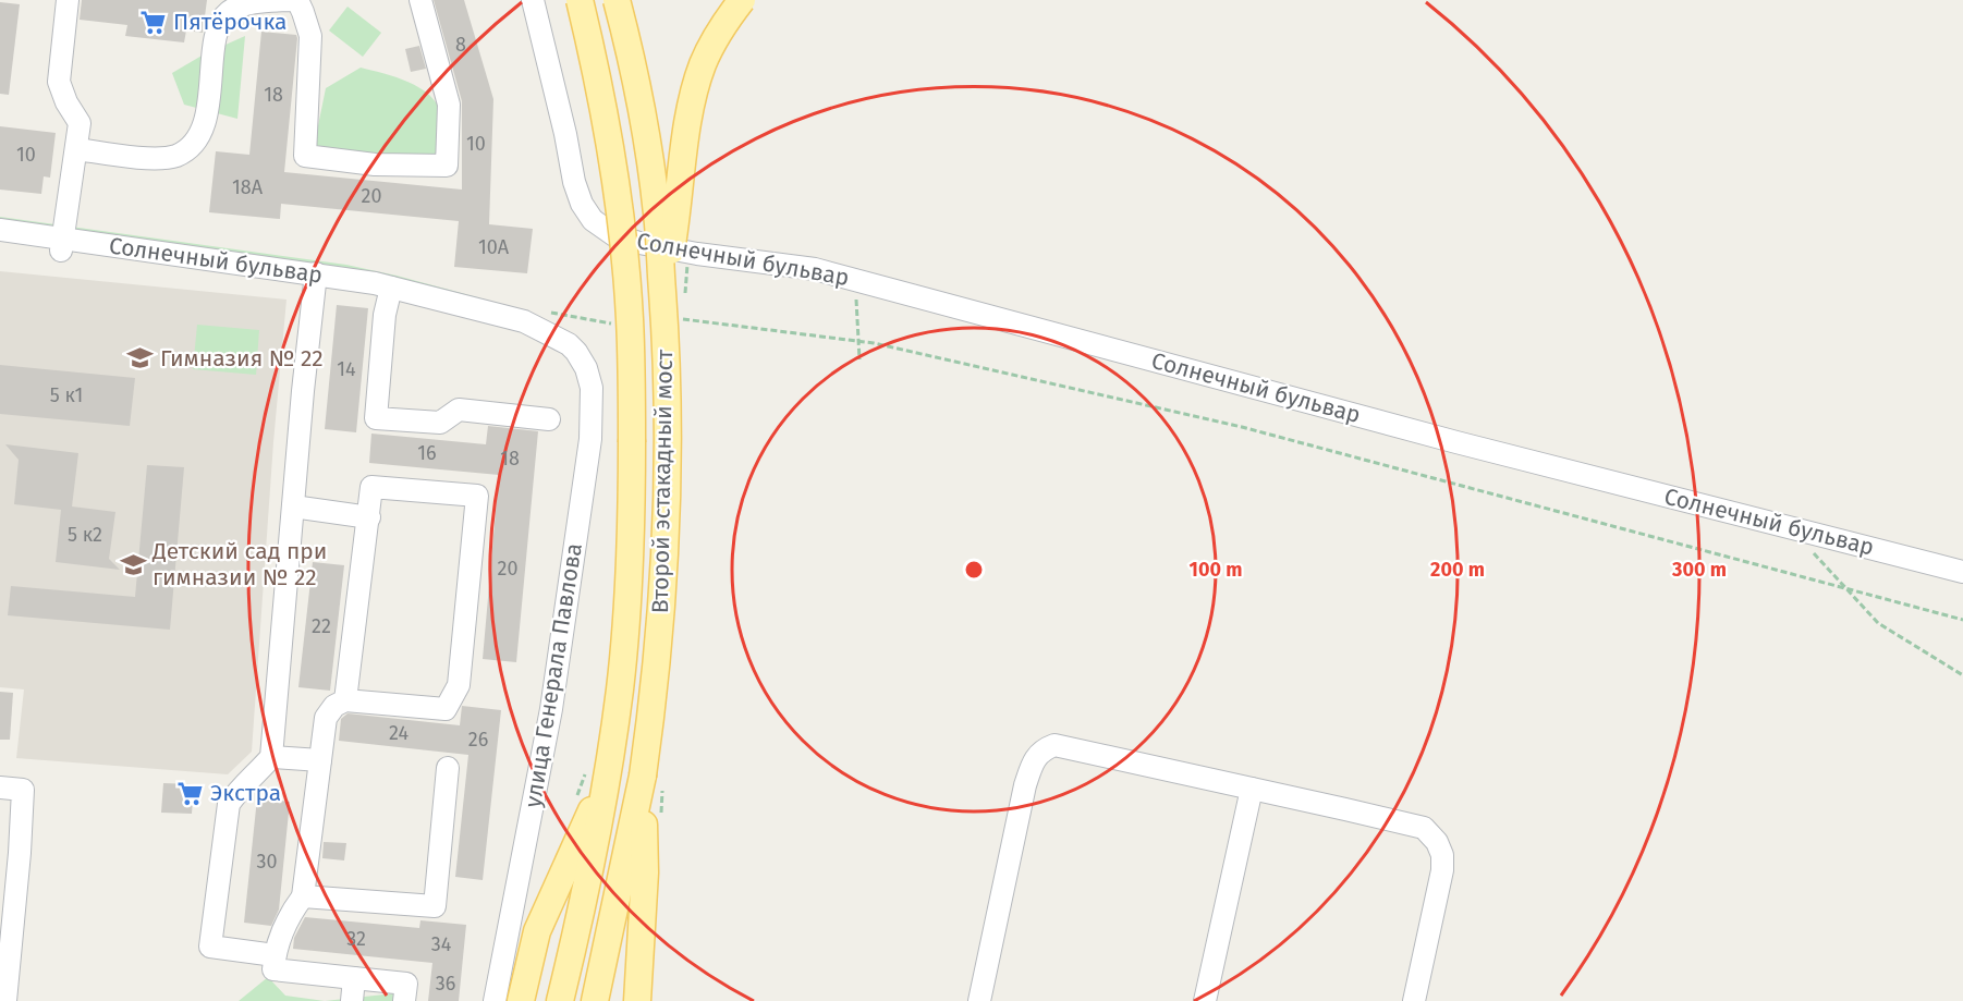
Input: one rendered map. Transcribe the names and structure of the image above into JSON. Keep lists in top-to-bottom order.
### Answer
{
  "streets": {
    "main road": ["Второй эстакадный мост"],
    "street": ["Солнечный бульвар", "улица Генерала Павлова"]
  },
  "crossings": [
    ["Солнечный бульвар", "улица Генерала Павлова"]
  ],
  "places": {
    "supermarket": ["Пятёрочка", "Экстра"],
    "school or university": ["Гимназия № 22", "Детский сад при гимназии № 22"]
  },
  "house_numbers": [
    "8",
    "18",
    "10",
    "10",
    "18А",
    "20",
    "10А",
    "14",
    "5 к1",
    "16",
    "18",
    "5 к2",
    "20",
    "22",
    "24",
    "26",
    "30",
    "32",
    "34",
    "36"
  ],
  "rings": ["100 m", "200 m", "300 m"]
}
